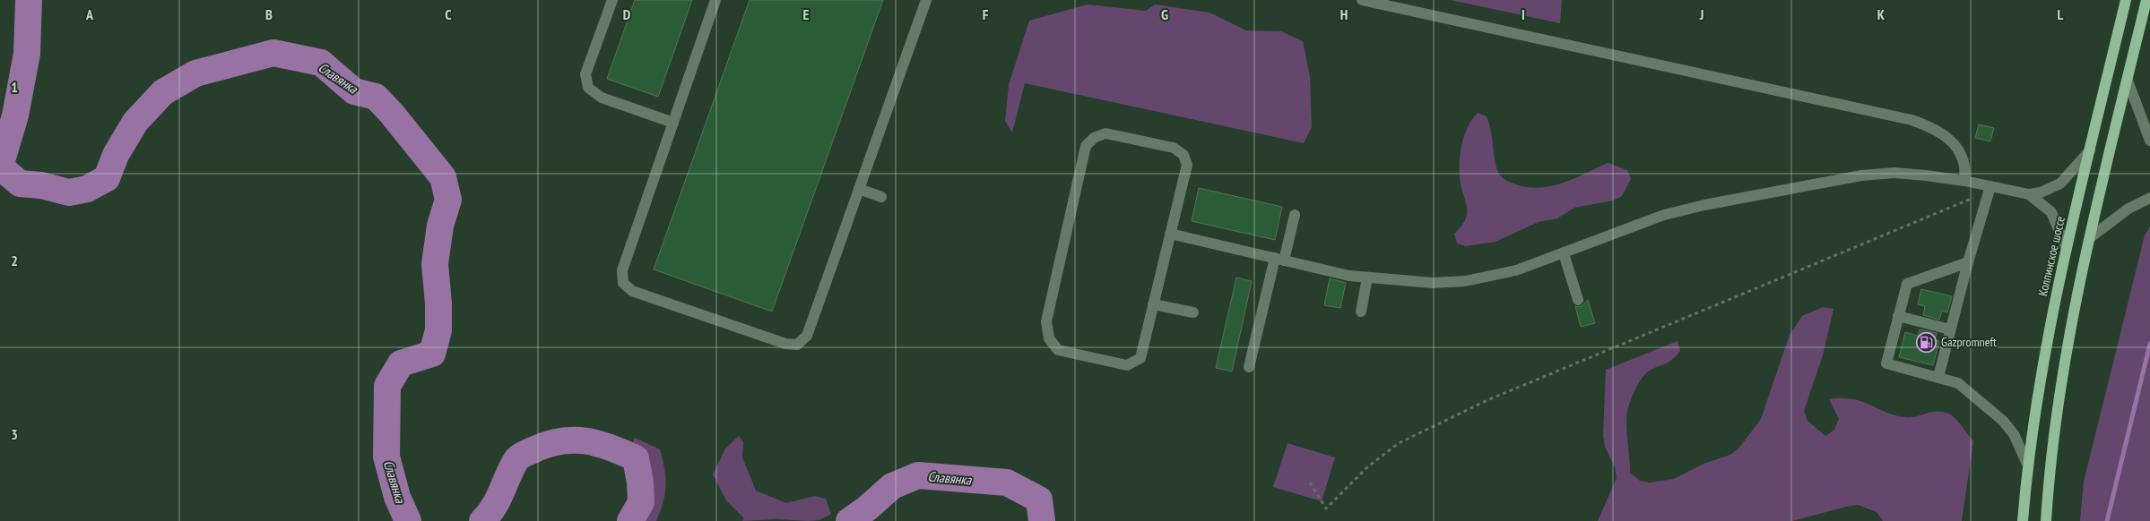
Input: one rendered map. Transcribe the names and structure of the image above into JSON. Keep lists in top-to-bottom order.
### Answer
{
  "streets": {
    "main road": ["Колпинское шоссе"]
  },
  "water": ["Славянка"],
  "places": {
    "fuel station": ["Gazpromneft"]
  },
  "grid": {
    "columns": [
      "A",
      "B",
      "C",
      "D",
      "E",
      "F",
      "G",
      "H",
      "I",
      "J",
      "K",
      "L"
    ],
    "rows": ["1", "2", "3"]
  }
}
